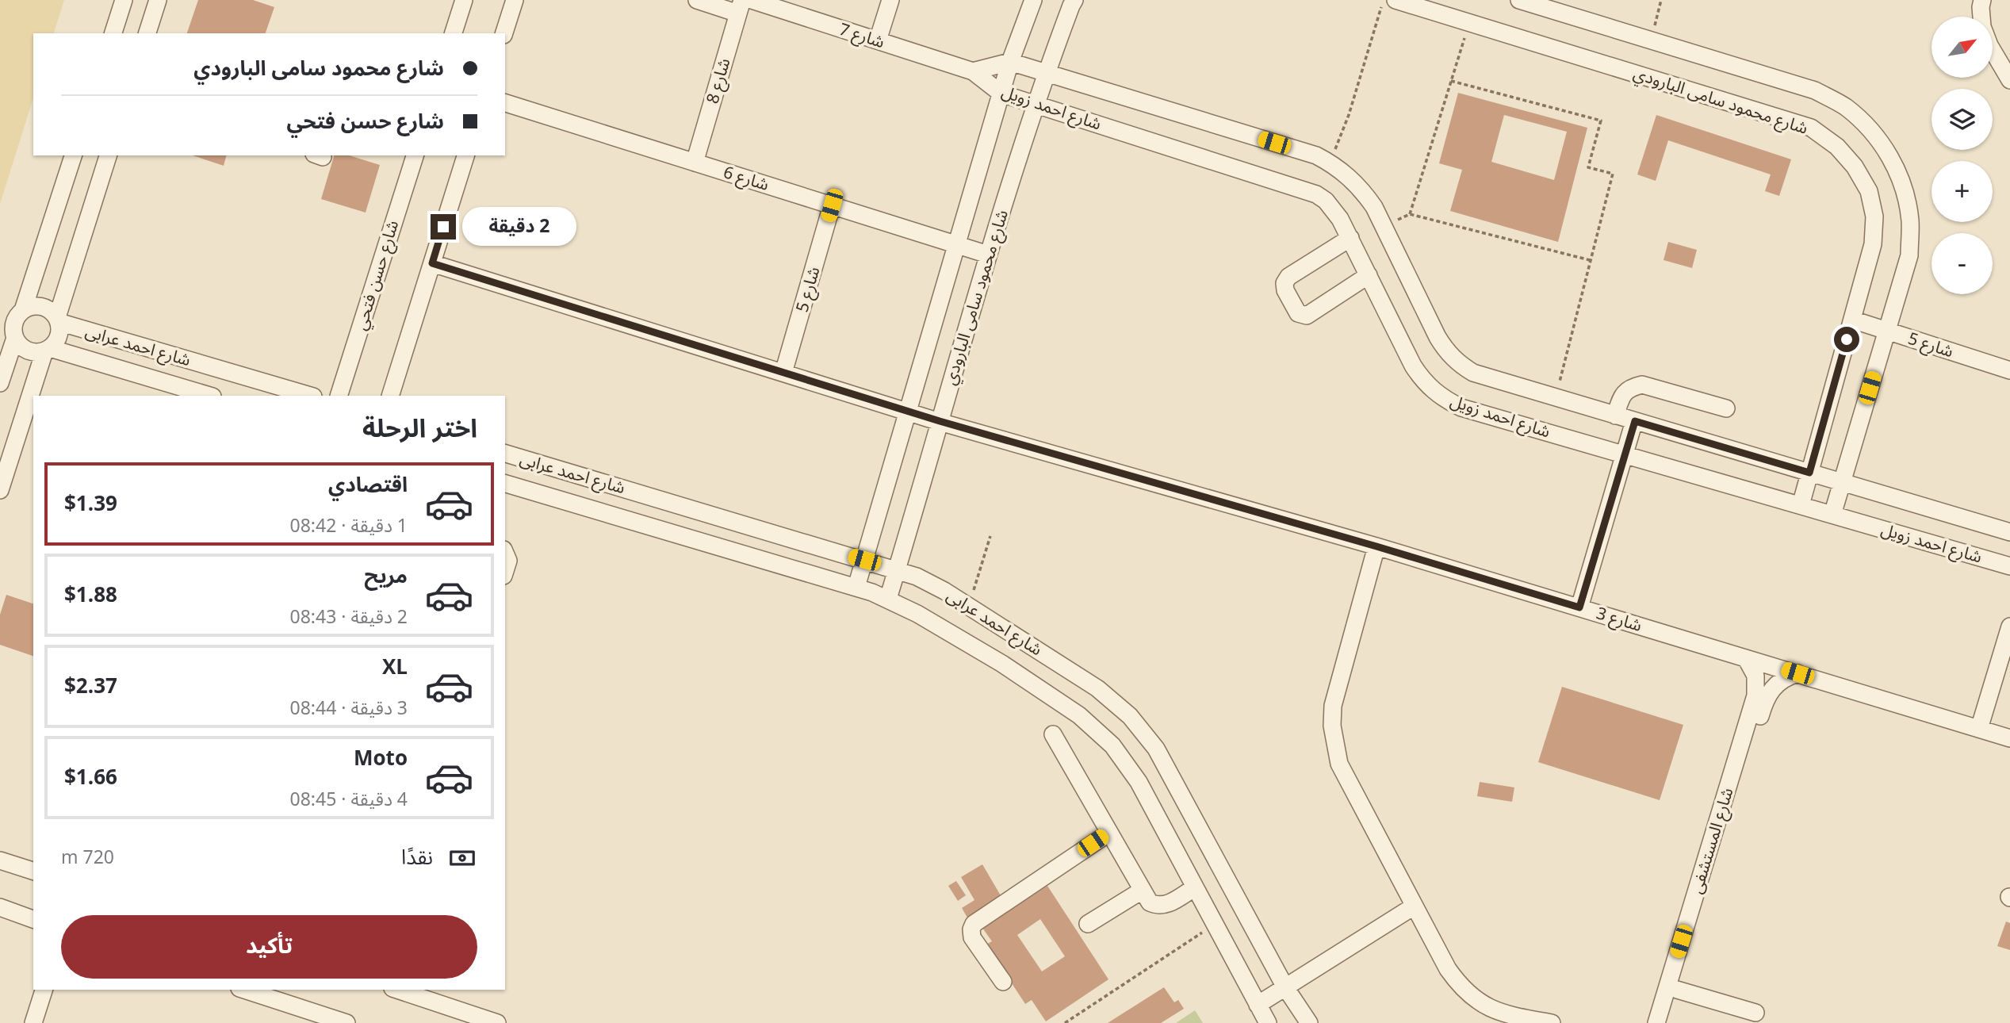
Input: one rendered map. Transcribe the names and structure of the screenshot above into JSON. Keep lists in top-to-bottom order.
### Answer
{
  "streets": {
    "street": [
      "شارع 7",
      "شارع 8",
      "شارع محمود سامى البارودي",
      "شارع احمد زويل",
      "شارع 6",
      "شارع حسن فتحي",
      "شارع 5",
      "شارع احمد عرابى",
      "شارع 3",
      "شارع المستشفى"
    ]
  },
  "crossings": [
    ["شارع 7", "شارع احمد زويل"],
    ["شارع 8", "شارع 6"],
    ["شارع محمود سامى البارودي", "شارع احمد زويل"],
    ["شارع محمود سامى البارودي", "شارع 6"],
    ["شارع محمود سامى البارودي", "شارع 5"],
    ["شارع محمود سامى البارودي", "شارع احمد عرابى"],
    ["شارع محمود سامى البارودي", "شارع 3"],
    ["شارع 6", "شارع 5"],
    ["شارع 5", "شارع 3"],
    ["شارع 3", "شارع المستشفى"]
  ],
  "north": "top right",
  "page": {
    "map_buttons": ["+", "−"],
    "banner": ["شارع محمود سامى البارودي", "شارع حسن فتحي"],
    "bubble": "2 دقيقة",
    "heading": "اختر الرحلة",
    "list": [
      {
        "name": "اقتصادي",
        "note": "1 دقيقة · 08:42",
        "value": "$1.39"
      },
      {
        "name": "مريح",
        "note": "2 دقيقة · 08:43",
        "value": "$1.88"
      },
      {
        "name": "XL",
        "note": "3 دقيقة · 08:44",
        "value": "$2.37"
      },
      {
        "name": "Moto",
        "note": "4 دقيقة · 08:45",
        "value": "$1.66"
      }
    ],
    "pay": ["نقدًا", "720 m"],
    "buttons": "تأكيد"
  }
}
